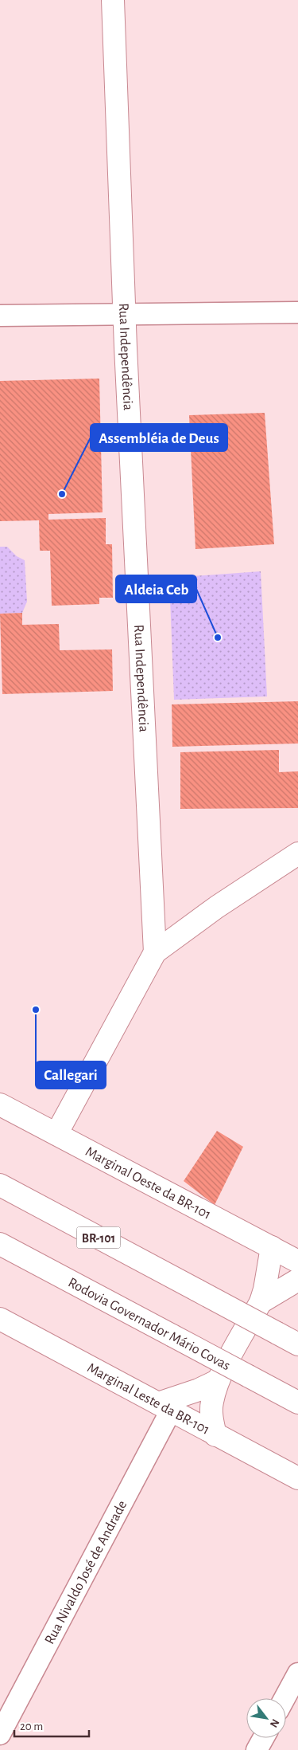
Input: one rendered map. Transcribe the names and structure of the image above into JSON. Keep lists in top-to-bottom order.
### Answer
{
  "streets": {
    "main road": [
      "Rua Independência",
      "Marginal Oeste da BR-101",
      "BR-101",
      "Rodovia Governador Mário Covas",
      "Marginal Leste da BR-101"
    ],
    "street": ["Rua Nivaldo José de Andrade"]
  },
  "crossings": [
    ["Marginal Leste da BR-101", "Rua Nivaldo José de Andrade"]
  ],
  "places": ["Assembléia de Deus", "Aldeia Ceb", "Callegari"],
  "scale_bar": "20 m",
  "north": "bottom right"
}
